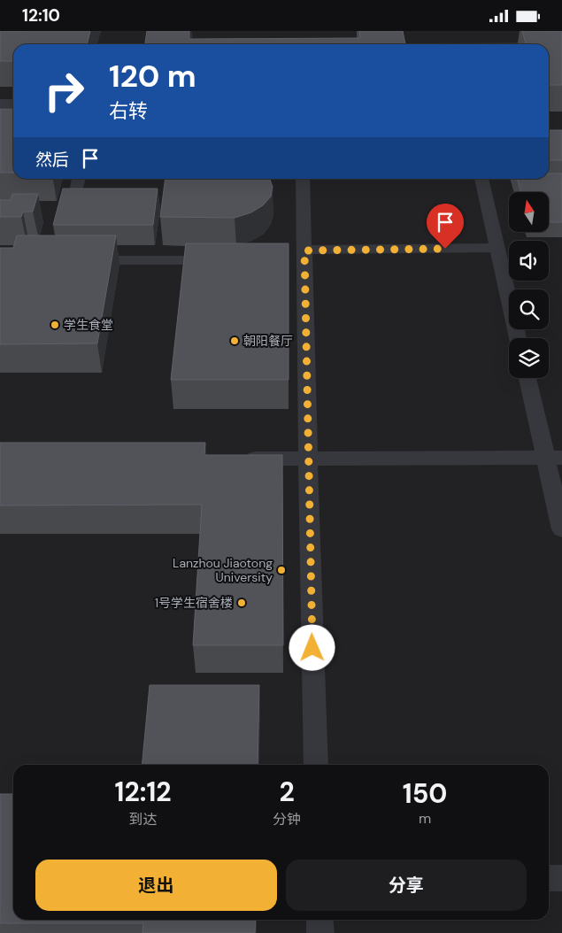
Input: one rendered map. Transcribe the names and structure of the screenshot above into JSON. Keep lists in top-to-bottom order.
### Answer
{
  "places": [
    "学生食堂",
    "朝阳餐厅",
    "Lanzhou Jiaotong University",
    "1号学生宿舍楼"
  ],
  "north": "top",
  "page": {
    "status": "12:10",
    "turn": ["120 m", "右转"],
    "then": "然后",
    "eta": [
      "12:12",
      "到达",
      "2",
      "分钟",
      "150",
      "m"
    ],
    "buttons": ["退出", "分享"]
  }
}
